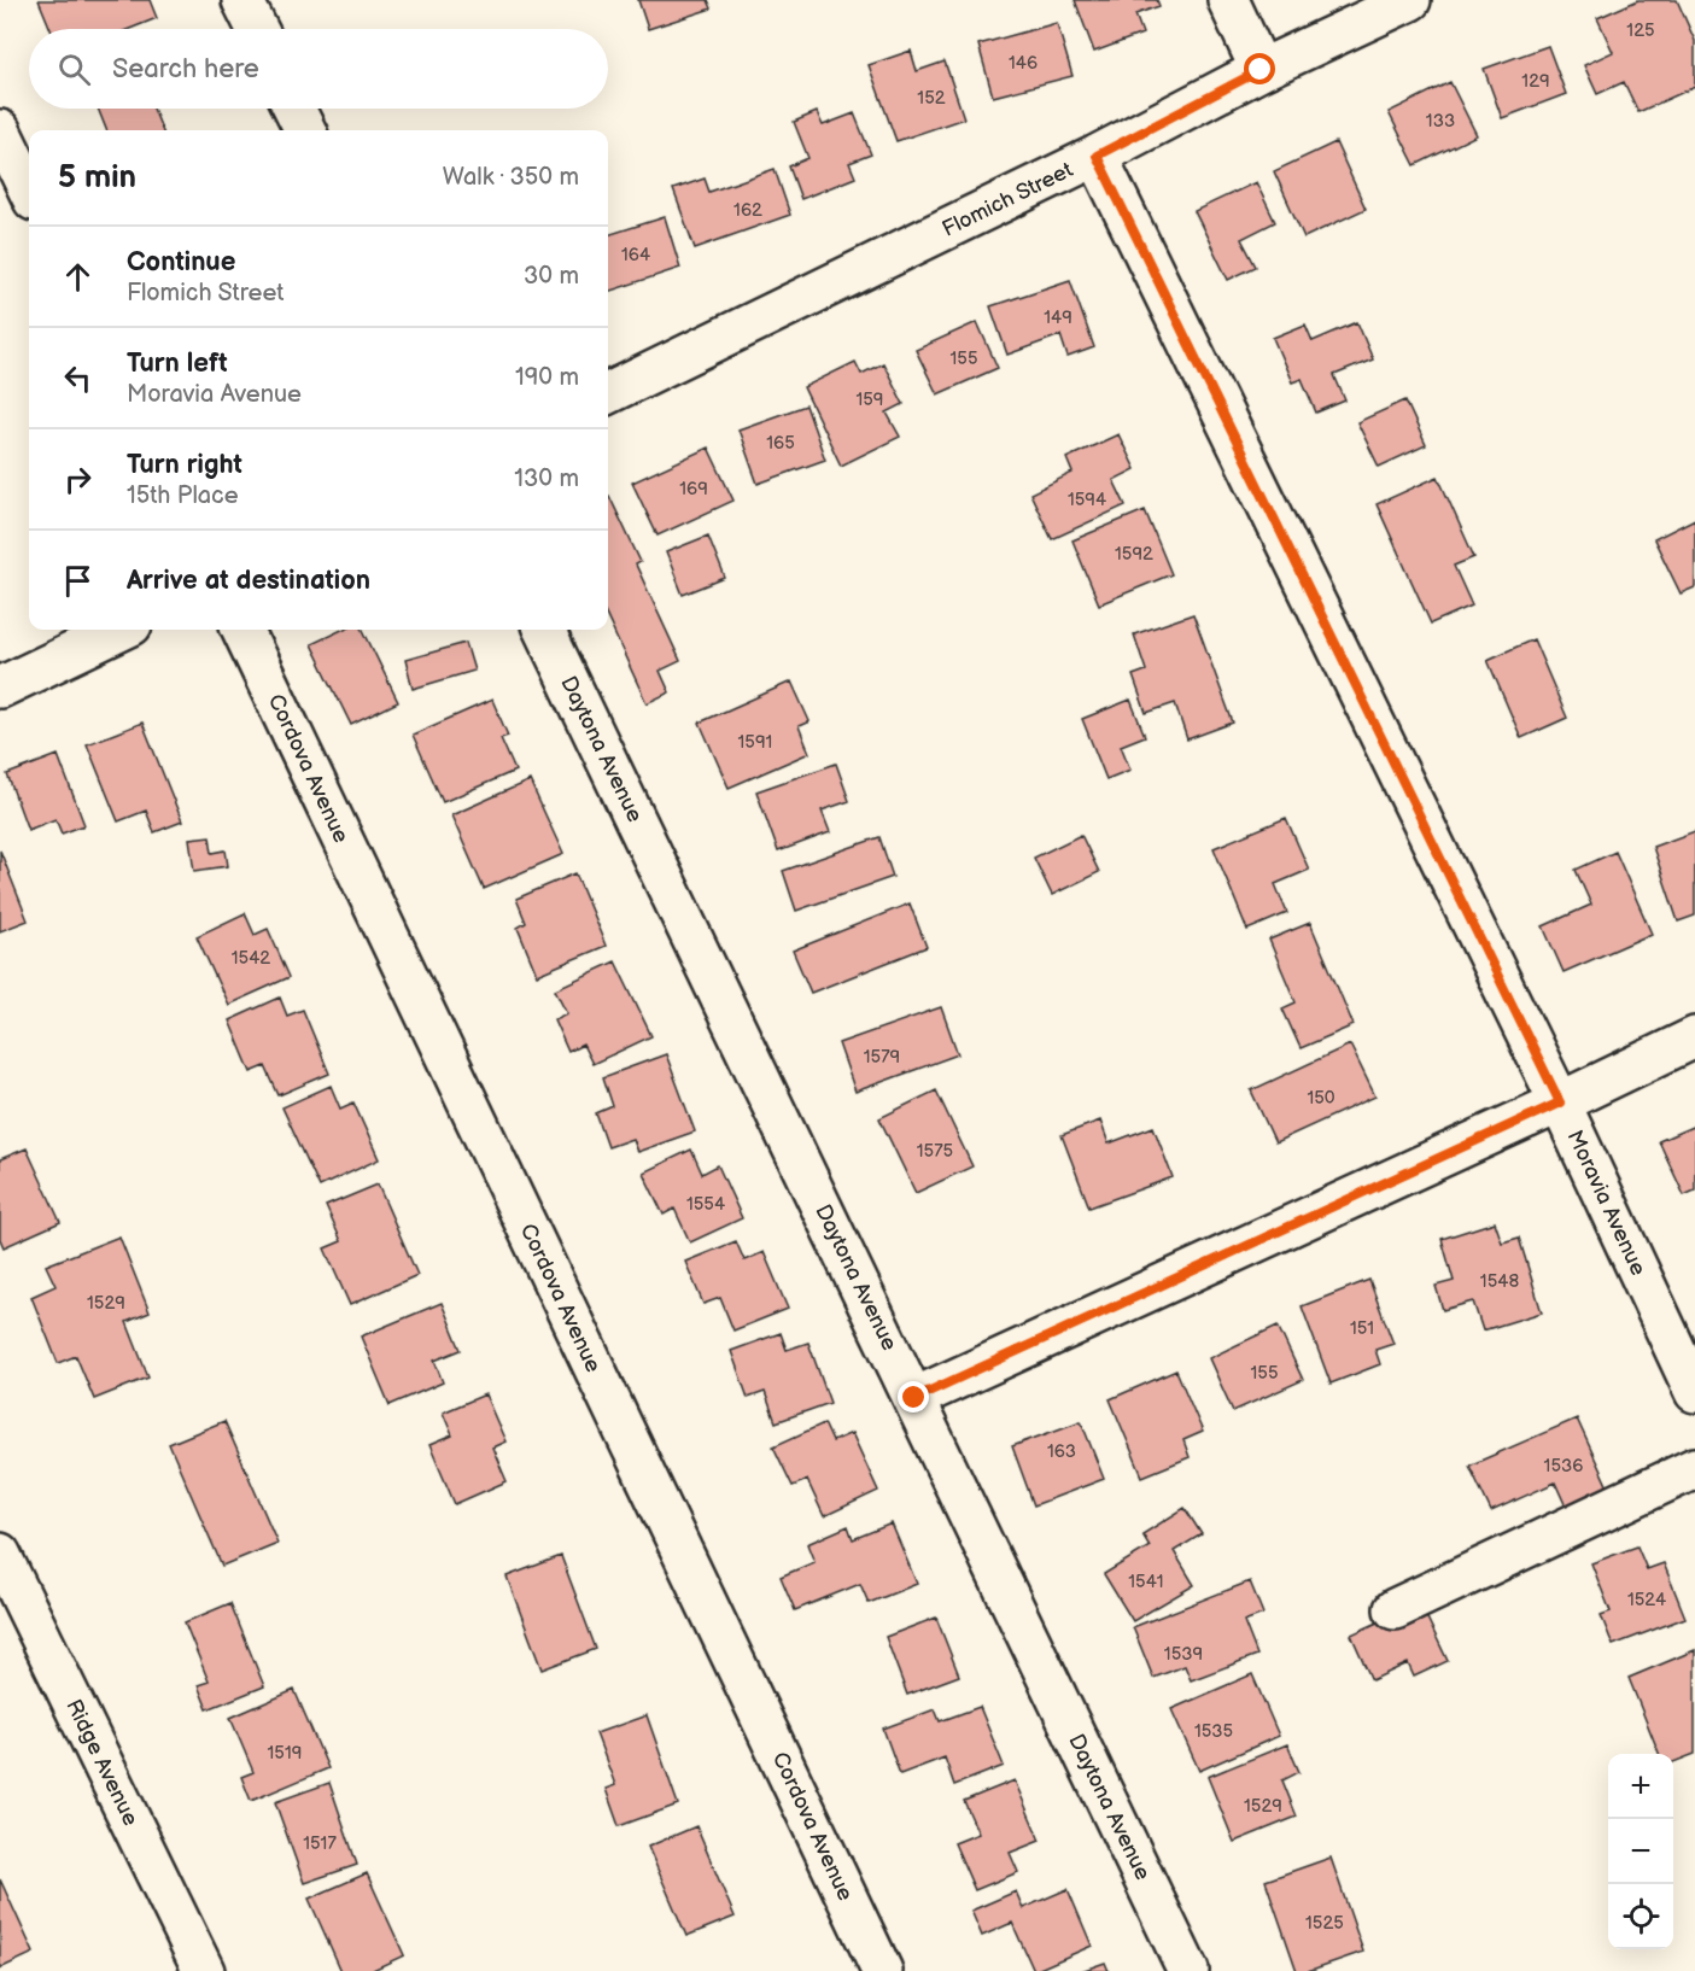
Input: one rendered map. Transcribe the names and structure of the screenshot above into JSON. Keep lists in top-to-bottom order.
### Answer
{
  "streets": {
    "street": [
      "Flomich Street",
      "Daytona Avenue",
      "Cordova Avenue",
      "Moravia Avenue",
      "Ridge Avenue"
    ]
  },
  "crossings": [
    ["Flomich Street", "Moravia Avenue"]
  ],
  "house_numbers": [
    "125",
    "146",
    "129",
    "152",
    "133",
    "162",
    "164",
    "149",
    "155",
    "159",
    "165",
    "169",
    "1594",
    "1592",
    "1591",
    "1542",
    "1579",
    "150",
    "1575",
    "1554",
    "1548",
    "1529",
    "151",
    "155",
    "163",
    "1536",
    "1541",
    "1524",
    "1539",
    "1535",
    "1519",
    "1529",
    "1517",
    "1525"
  ],
  "page": {
    "search": "Search here",
    "heading": ["5 min", "Walk · 350 m"],
    "list": [
      ["Continue", "Flomich Street", "30 m"],
      ["Turn left", "Moravia Avenue", "190 m"],
      ["Turn right", "15th Place", "130 m"],
      "Arrive at destination"
    ],
    "map_buttons": ["+", "−"]
  }
}
